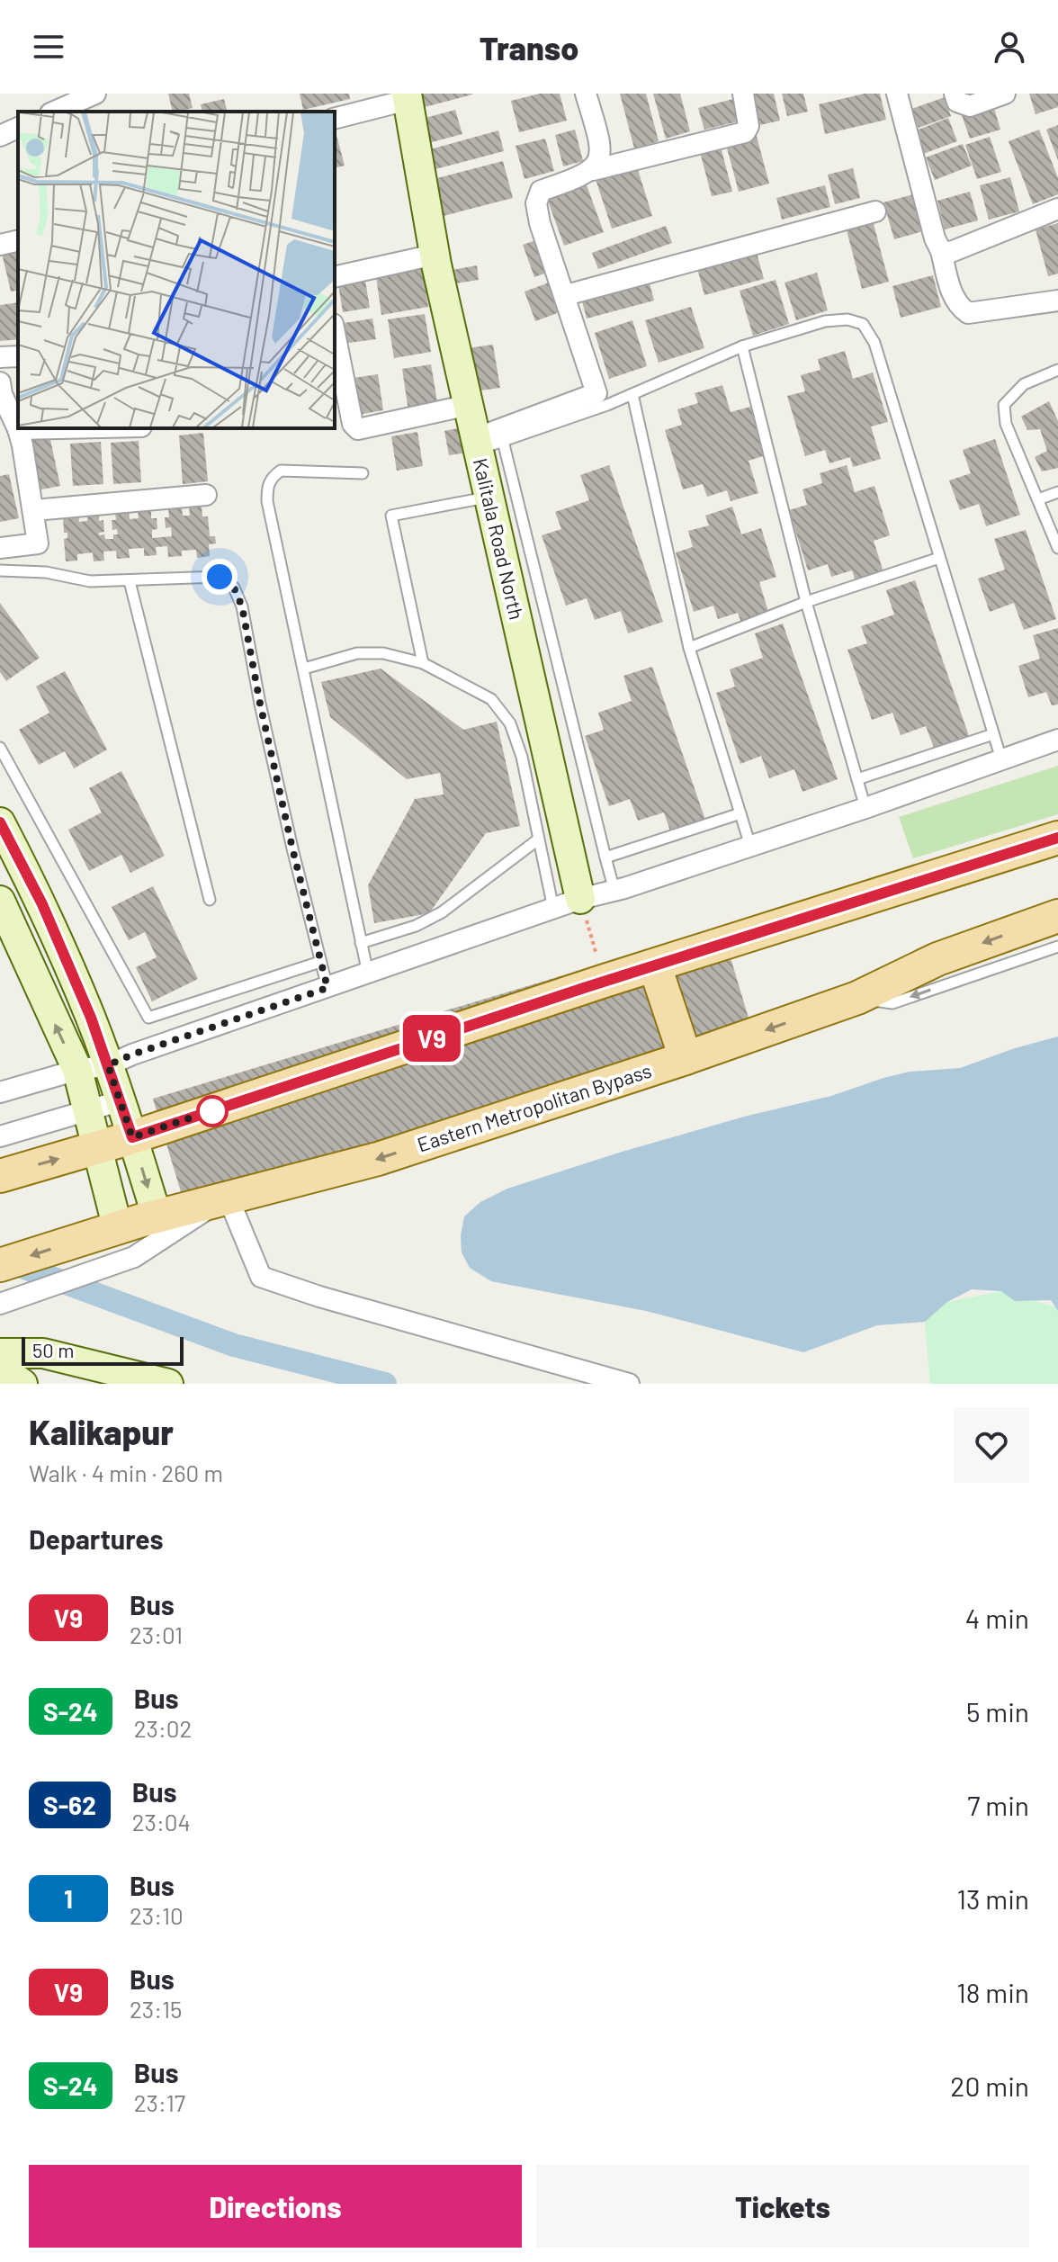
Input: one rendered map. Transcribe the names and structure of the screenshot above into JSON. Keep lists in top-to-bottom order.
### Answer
{
  "streets": {
    "main road": ["Kalitala Road North", "Eastern Metropolitan Bypass"]
  },
  "lines": ["bus line V9"],
  "scale_bar": "50 m",
  "page": {
    "header": "Transo",
    "on_map": "V9",
    "scale": "50 m",
    "heading": [
      ["Kalikapur", "Walk · 4 min · 260 m"],
      "Departures"
    ],
    "list": [
      {
        "mark": "V9",
        "name": "Bus",
        "note": "23:01",
        "value": "4 min"
      },
      {
        "mark": "S-24",
        "name": "Bus",
        "note": "23:02",
        "value": "5 min"
      },
      {
        "mark": "S-62",
        "name": "Bus",
        "note": "23:04",
        "value": "7 min"
      },
      {
        "mark": "1",
        "name": "Bus",
        "note": "23:10",
        "value": "13 min"
      },
      {
        "mark": "V9",
        "name": "Bus",
        "note": "23:15",
        "value": "18 min"
      },
      {
        "mark": "S-24",
        "name": "Bus",
        "note": "23:17",
        "value": "20 min"
      }
    ],
    "buttons": ["Directions", "Tickets"]
  }
}
